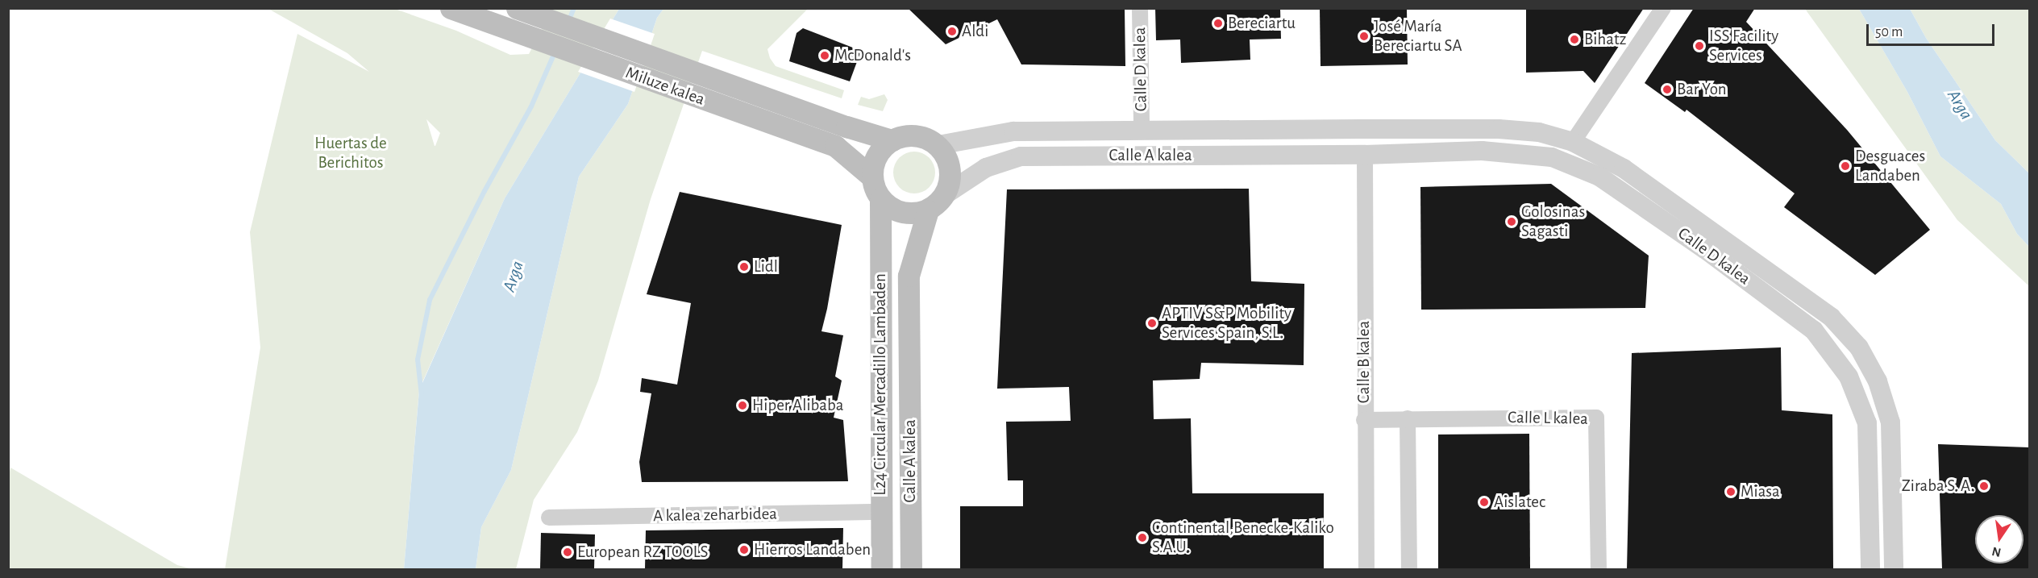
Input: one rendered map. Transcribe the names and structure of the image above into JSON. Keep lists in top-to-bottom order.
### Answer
{
  "streets": {
    "main road": ["Miluze kalea", "Calle A kalea", "L24 Circular Mercadillo Lambaden"],
    "street": [
      "Calle D kalea",
      "Calle B kalea",
      "Calle L kalea",
      "A kalea zeharbidea"
    ]
  },
  "crossings": [
    ["Calle D kalea", "Calle A kalea"],
    ["Calle D kalea", "Calle B kalea"],
    ["Miluze kalea", "Calle A kalea"],
    ["Miluze kalea", "L24 Circular Mercadillo Lambaden"],
    ["Calle A kalea", "Calle B kalea"],
    ["Calle A kalea", "L24 Circular Mercadillo Lambaden"],
    ["Calle B kalea", "Calle L kalea"],
    ["L24 Circular Mercadillo Lambaden", "A kalea zeharbidea"]
  ],
  "water": ["Arga"],
  "parks": ["Huertas de Berichitos"],
  "places": [
    "Bereciartu",
    "Aldi",
    "José María Bereciartu SA",
    "Bihatz",
    "ISS Facility Services",
    "McDonald's",
    "Bar Yon",
    "Desguaces Landaben",
    "Golosinas Sagasti",
    "Lidl",
    "APTIV S&P Mobility Services Spain, S.L.",
    "Hiper Alibaba",
    "Ziraba S. A.",
    "Miasa",
    "Aislatec",
    "Continental,Benecke-Kaliko S.A.U.",
    "Hierros Landaben",
    "European RZ TOOLS"
  ],
  "scale_bar": "50 m",
  "north": "bottom"
}
